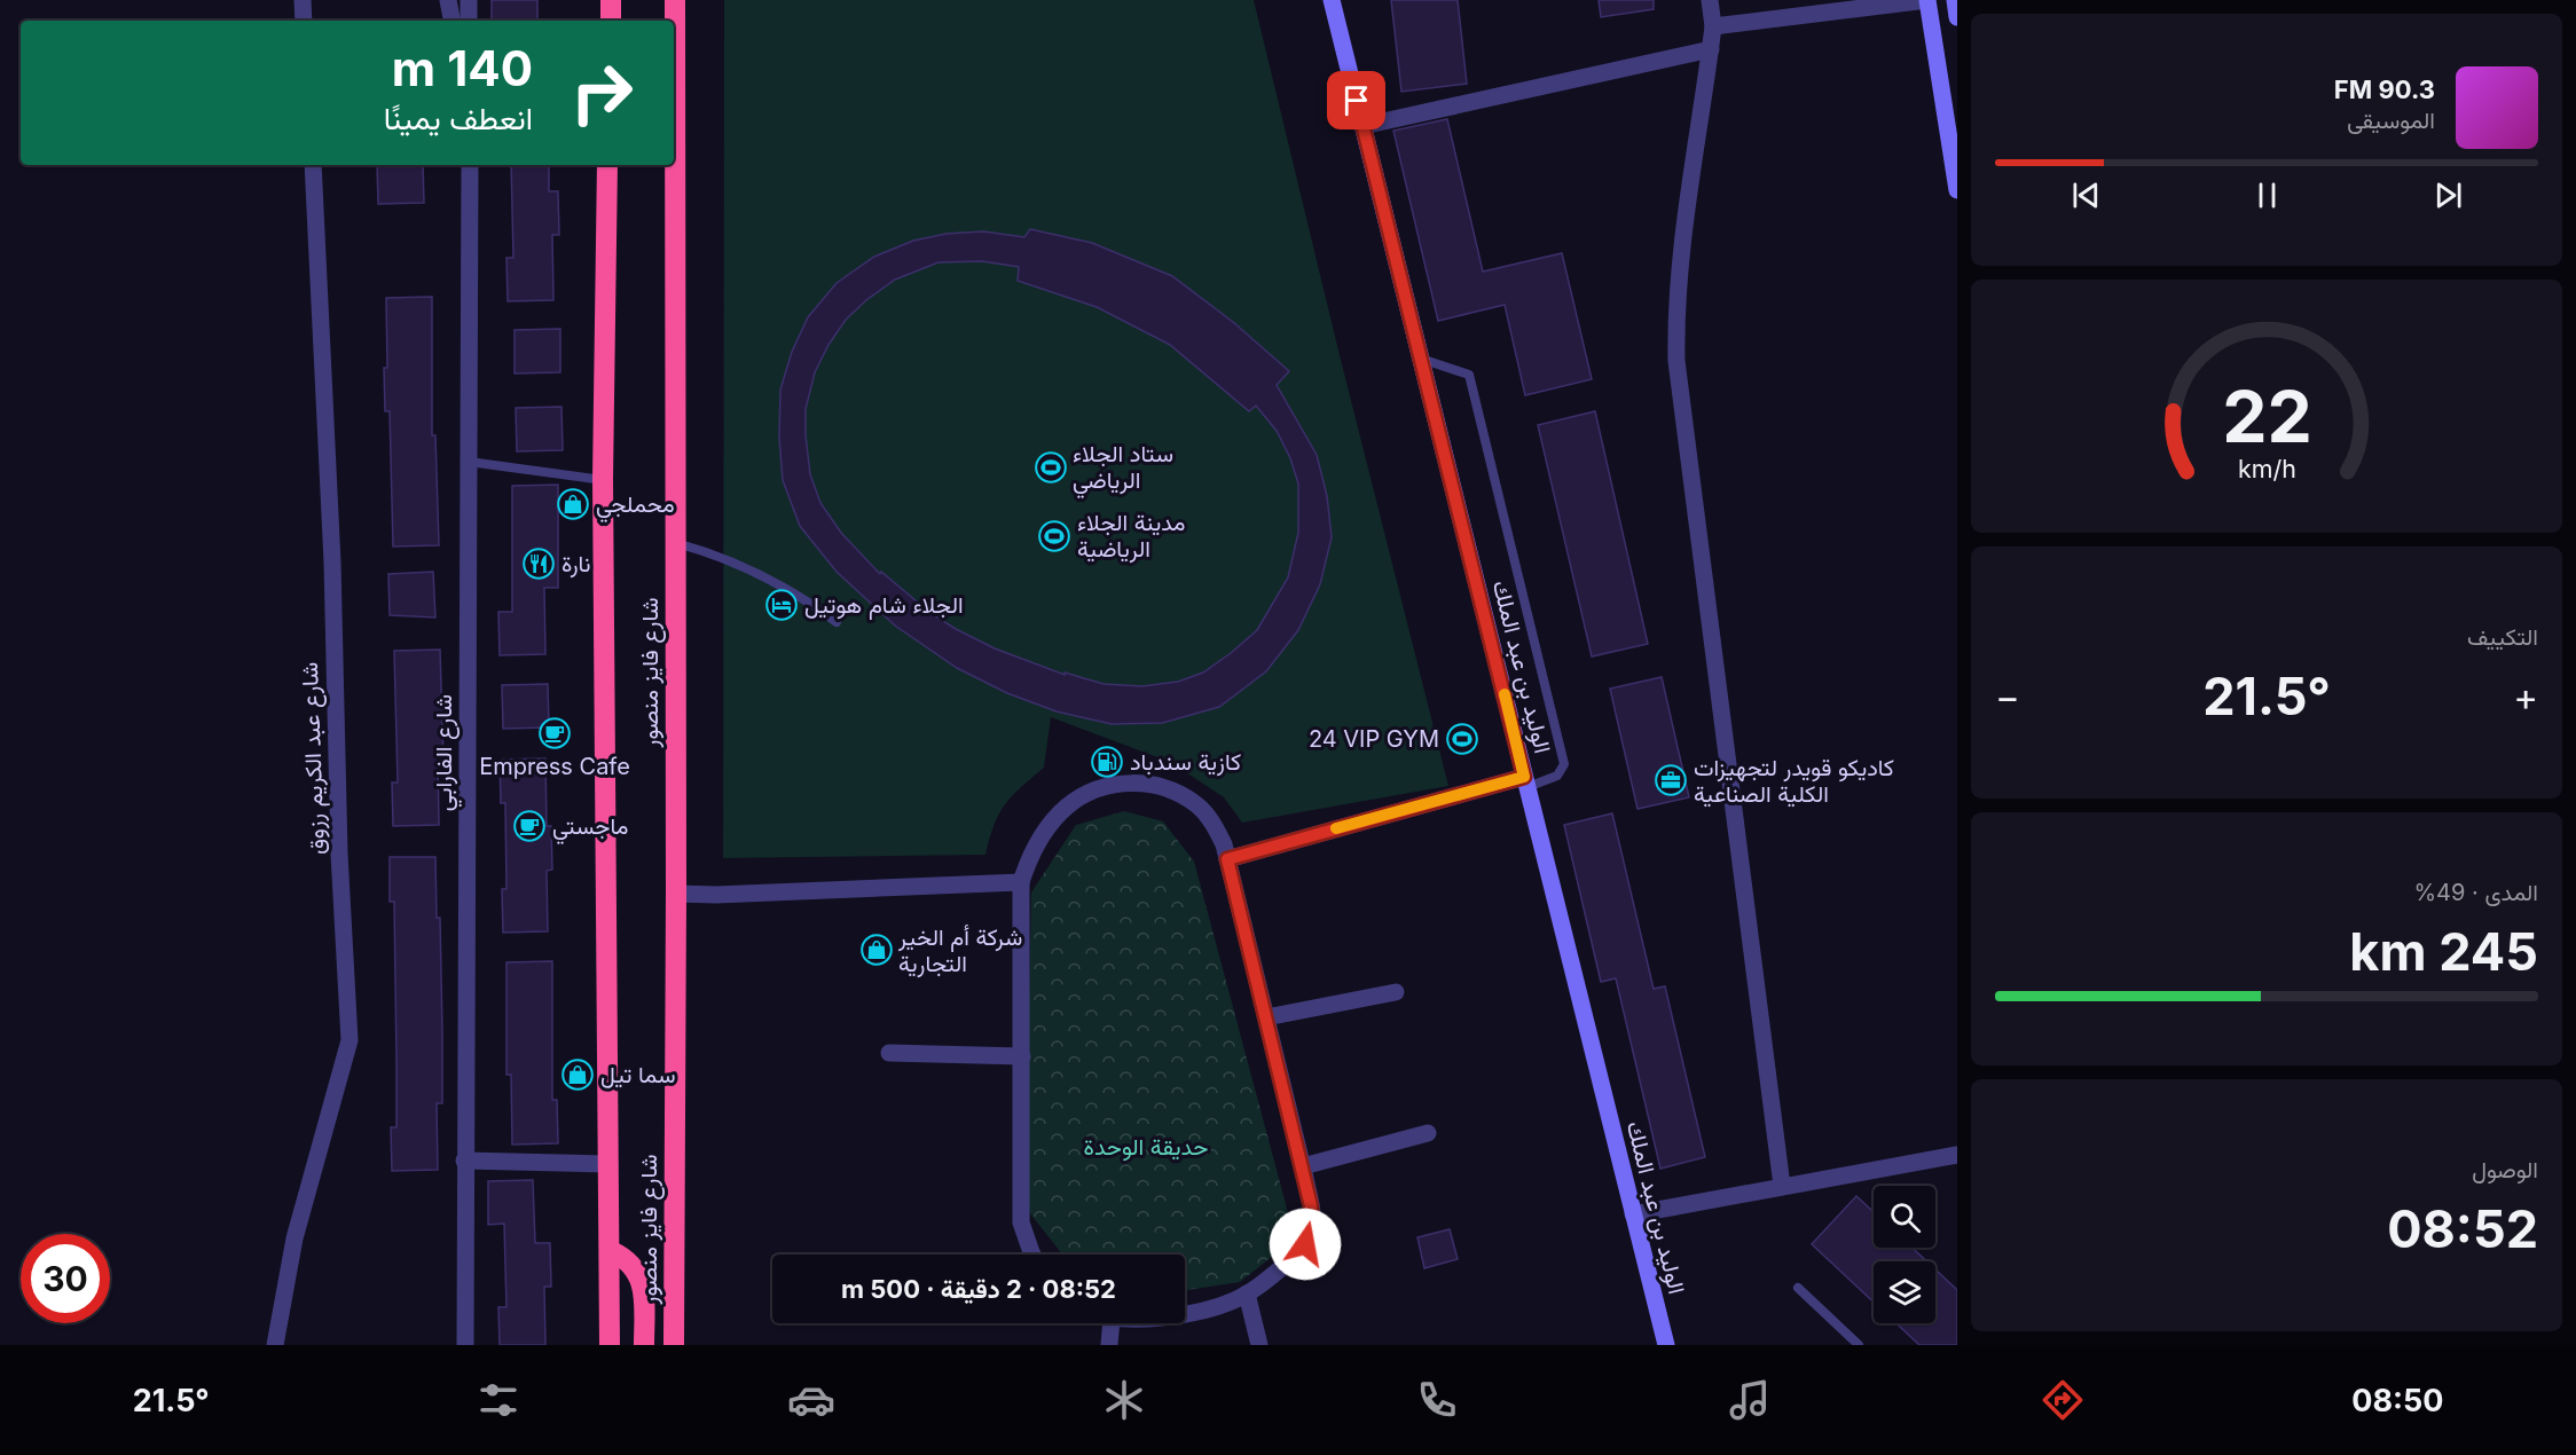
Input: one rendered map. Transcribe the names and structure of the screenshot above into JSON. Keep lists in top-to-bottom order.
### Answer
{
  "streets": {
    "highway": ["شارع فايز منصور"],
    "main road": ["الوليد بن عبد الملك"],
    "street": ["شارع الفارابي", "شارع عبد الكريم رزوق"]
  },
  "parks": ["حديقة الوحدة"],
  "places": {
    "sports": ["ستاد الجلاء الرياضي", "مدينة الجلاء الرياضية", "24 VIP GYM"],
    "shop": ["محملجي", "شركة أم الخير التجارية", "سما تيل"],
    "restaurant": ["نارة"],
    "hotel": ["الجلاء شام هوتيل"],
    "cafe": ["Empress Cafe", "ماجستي"],
    "fuel station": ["كازية سندباد"],
    "office": ["كاديكو قويدر لتجهيزات الكلية الصناعية"]
  },
  "page": {
    "turn": ["140 m", "انعطف يمينًا"],
    "song": ["90.3 FM", "الموسيقى"],
    "tile": [
      "التكييف",
      ["المدى · 49%", "245 km"],
      ["الوصول", "08:52"]
    ],
    "heat": ["−", "21.5°", "+"],
    "limit": "30",
    "trip": "08:52 · 2 دقيقة · 500 m",
    "tabs": ["08:50", "21.5°"],
    "gauge": ["22", "km/h"]
  }
}
